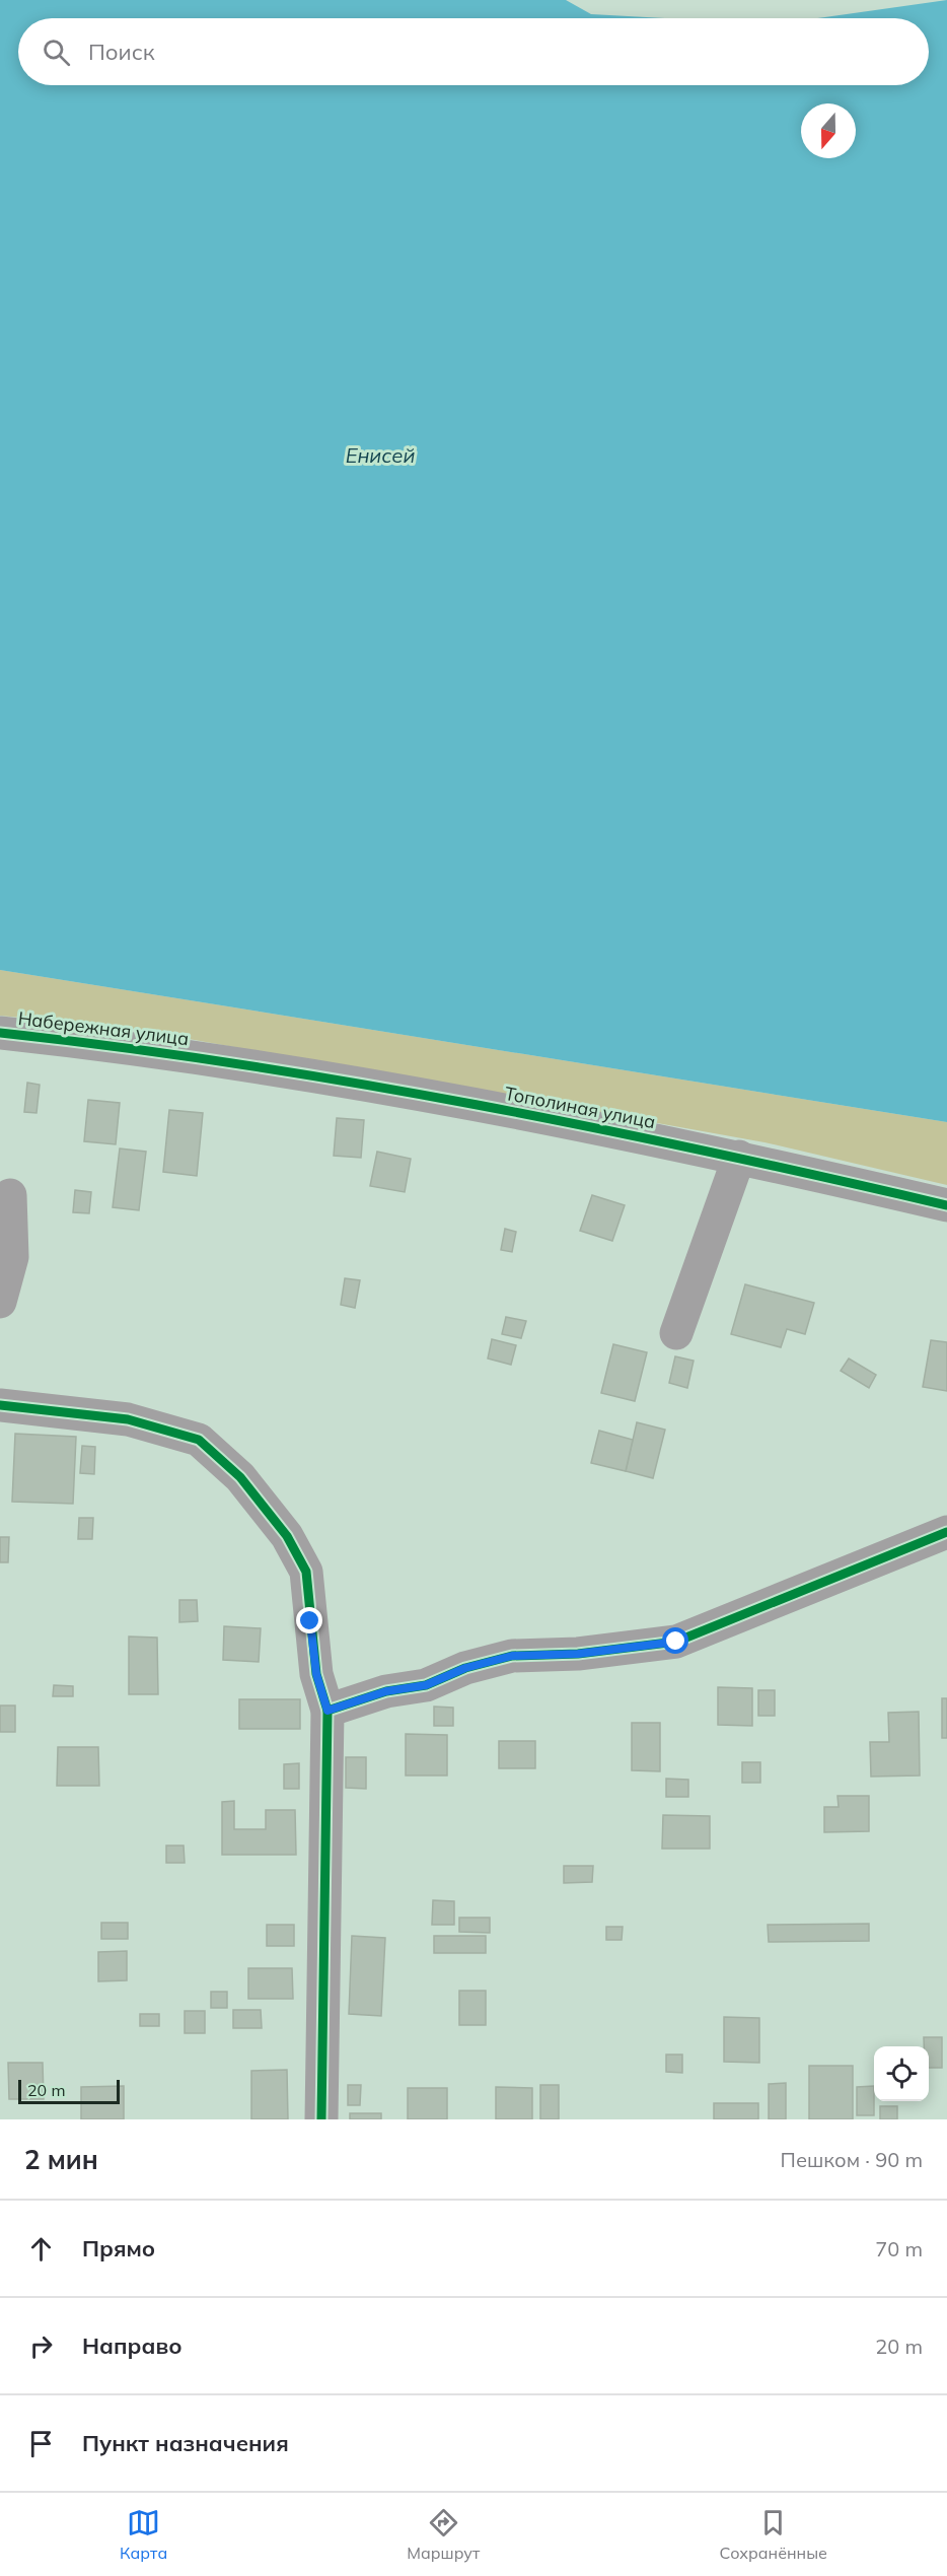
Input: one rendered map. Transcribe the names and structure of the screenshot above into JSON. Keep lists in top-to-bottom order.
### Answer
{
  "streets": {
    "street": ["Набережная улица", "Тополиная улица"]
  },
  "crossings": [
    ["Набережная улица", "Тополиная улица"]
  ],
  "water": ["Енисей"],
  "scale_bar": "20 m",
  "north": "bottom",
  "page": {
    "search": "Поиск",
    "scale": "20 m",
    "heading": ["2 мин", "Пешком · 90 m"],
    "list": [
      ["Прямо", "70 m"],
      ["Направо", "20 m"],
      "Пункт назначения"
    ],
    "nav": ["Карта", "Маршрут", "Сохранённые"]
  }
}
